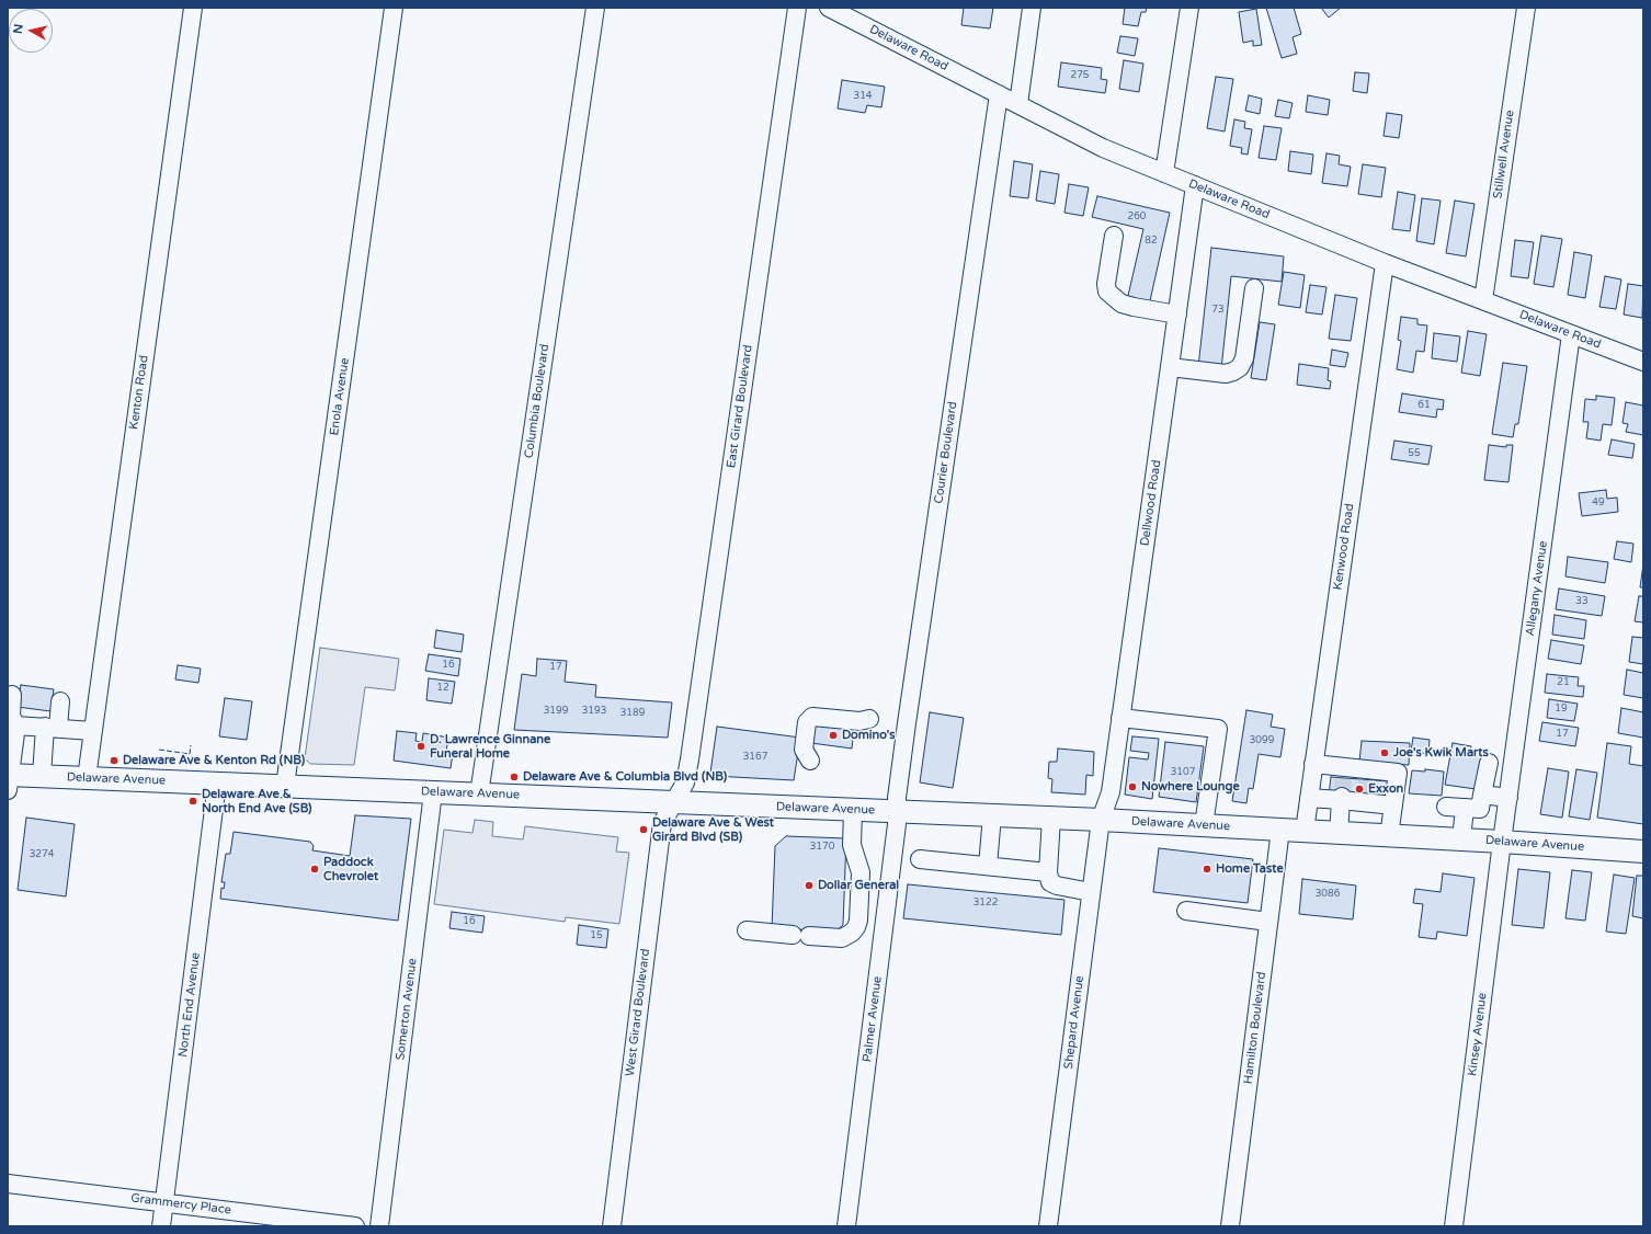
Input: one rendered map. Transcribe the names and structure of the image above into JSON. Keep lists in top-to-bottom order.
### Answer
{
  "streets": {
    "main road": ["Delaware Avenue"],
    "street": [
      "Delaware Road",
      "Stillwell Avenue",
      "Kenton Road",
      "Enola Avenue",
      "Columbia Boulevard",
      "East Girard Boulevard",
      "Courier Boulevard",
      "Dellwood Road",
      "Kenwood Road",
      "Allegany Avenue",
      "North End Avenue",
      "Somerton Avenue",
      "West Girard Boulevard",
      "Palmer Avenue",
      "Shepard Avenue",
      "Hamilton Boulevard",
      "Kinsey Avenue",
      "Grammercy Place"
    ]
  },
  "crossings": [
    ["Delaware Road", "Stillwell Avenue"],
    ["Delaware Road", "Courier Boulevard"],
    ["Delaware Road", "Dellwood Road"],
    ["Delaware Road", "Kenwood Road"],
    ["Delaware Road", "Allegany Avenue"],
    ["Kenton Road", "Delaware Avenue"],
    ["Enola Avenue", "Delaware Avenue"],
    ["Columbia Boulevard", "Delaware Avenue"],
    ["East Girard Boulevard", "Delaware Avenue"],
    ["East Girard Boulevard", "West Girard Boulevard"],
    ["Courier Boulevard", "Delaware Avenue"],
    ["Courier Boulevard", "Palmer Avenue"],
    ["Dellwood Road", "Delaware Avenue"],
    ["Dellwood Road", "Shepard Avenue"],
    ["Kenwood Road", "Delaware Avenue"],
    ["Allegany Avenue", "Delaware Avenue"],
    ["Allegany Avenue", "Kinsey Avenue"],
    ["Delaware Avenue", "North End Avenue"],
    ["Delaware Avenue", "Somerton Avenue"],
    ["Delaware Avenue", "West Girard Boulevard"],
    ["Delaware Avenue", "Palmer Avenue"],
    ["Delaware Avenue", "Shepard Avenue"],
    ["Delaware Avenue", "Hamilton Boulevard"],
    ["Delaware Avenue", "Kinsey Avenue"],
    ["North End Avenue", "Grammercy Place"]
  ],
  "places": [
    "Domino's",
    "D. Lawrence Ginnane Funeral Home",
    "Joe's Kwik Marts",
    "Delaware Ave & Kenton Rd (NB)",
    "Delaware Ave & Columbia Blvd (NB)",
    "Nowhere Lounge",
    "Exxon",
    "Delaware Ave & North End Ave (SB)",
    "Delaware Ave & West Girard Blvd (SB)",
    "Paddock Chevrolet",
    "Home Taste",
    "Dollar General"
  ],
  "house_numbers": [
    "275",
    "314",
    "260",
    "82",
    "73",
    "61",
    "55",
    "49",
    "33",
    "16",
    "17",
    "21",
    "12",
    "19",
    "3199",
    "3193",
    "3189",
    "17",
    "3099",
    "3167",
    "3107",
    "3170",
    "3274",
    "3086",
    "3122",
    "16",
    "15"
  ],
  "north": "left"
}
